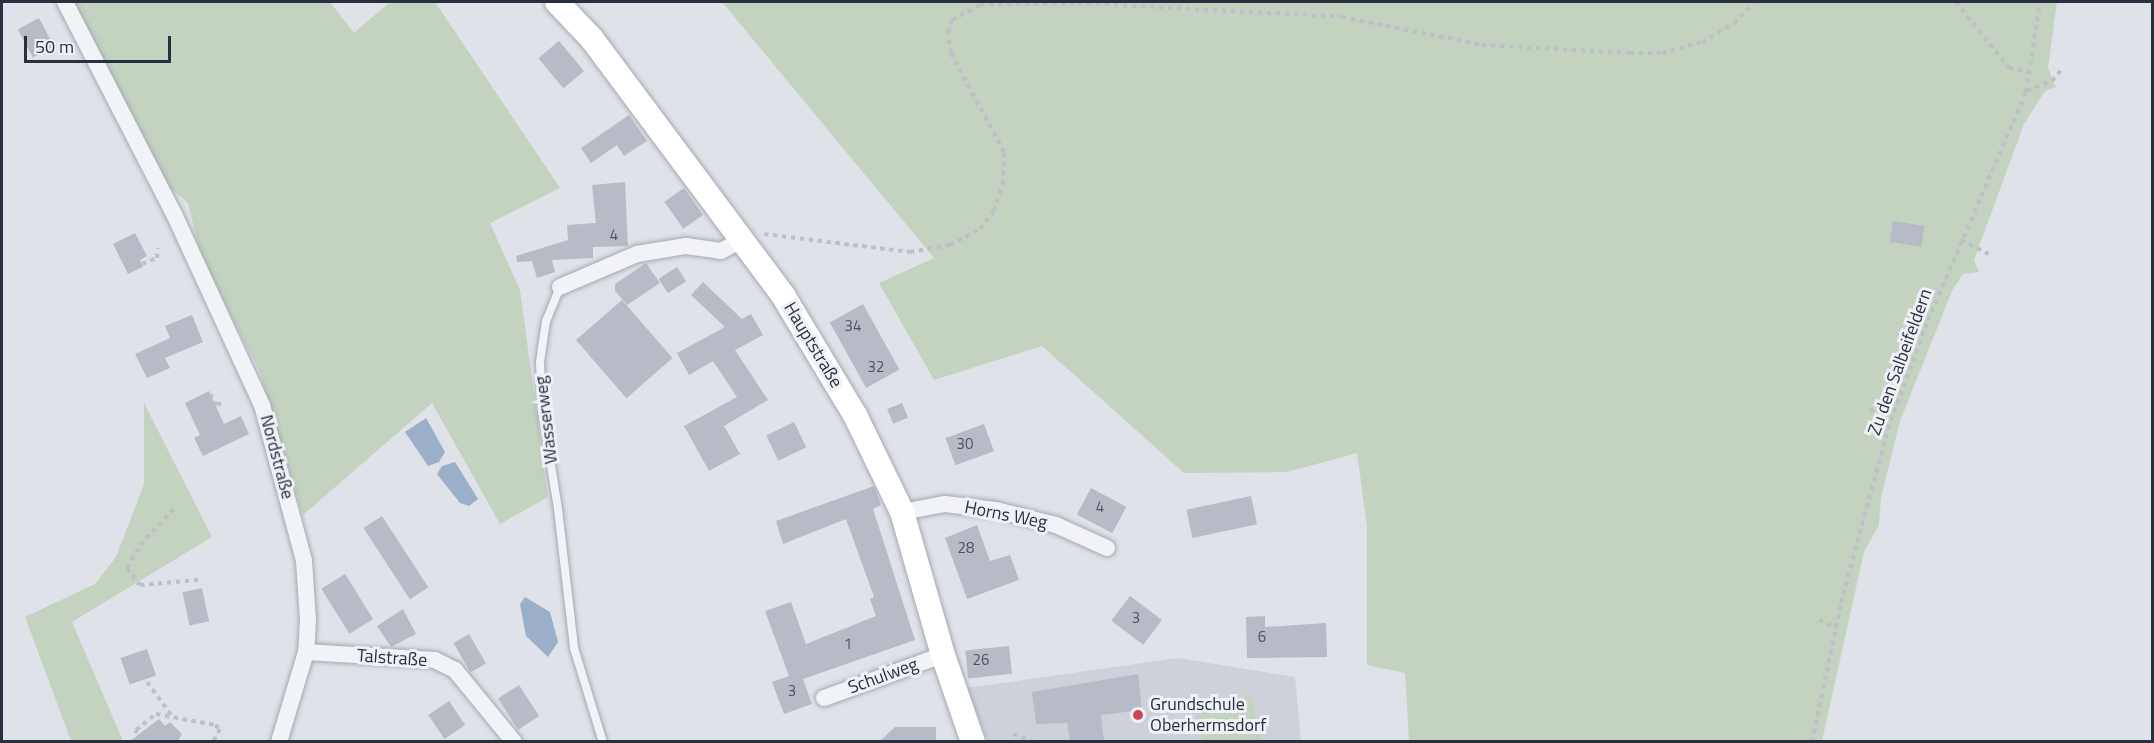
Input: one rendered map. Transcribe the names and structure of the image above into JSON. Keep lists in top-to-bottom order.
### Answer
{
  "streets": {
    "street": [
      "Hauptstraße",
      "Wasserweg",
      "Nordstraße",
      "Horns Weg",
      "Talstraße",
      "Schulweg"
    ],
    "path": ["Zu den Salbeifeldern"]
  },
  "crossings": [
    ["Hauptstraße", "Wasserweg"],
    ["Hauptstraße", "Horns Weg"],
    ["Hauptstraße", "Schulweg"],
    ["Nordstraße", "Talstraße"]
  ],
  "places": ["Grundschule Oberhermsdorf"],
  "house_numbers": [
    "4",
    "34",
    "32",
    "30",
    "4",
    "28",
    "3",
    "6",
    "1",
    "26",
    "3"
  ],
  "scale_bar": "50 m"
}
